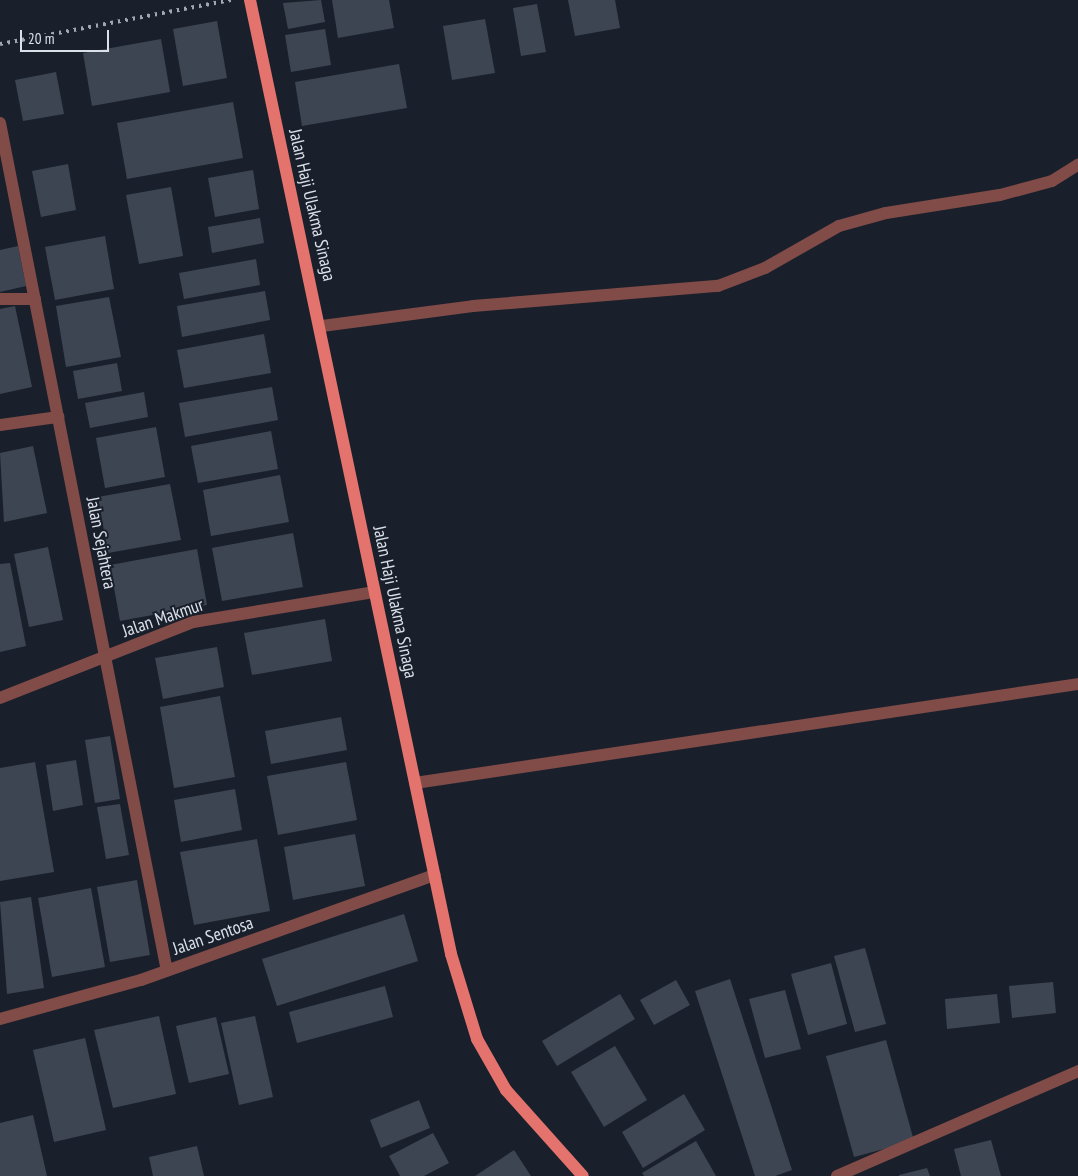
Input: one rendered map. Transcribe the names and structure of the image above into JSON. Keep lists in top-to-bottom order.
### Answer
{
  "streets": {
    "main road": ["Jalan Haji Ulakma Sinaga"],
    "street": ["Jalan Sejahtera", "Jalan Makmur", "Jalan Sentosa"]
  },
  "crossings": [
    ["Jalan Haji Ulakma Sinaga", "Jalan Makmur"],
    ["Jalan Haji Ulakma Sinaga", "Jalan Sentosa"],
    ["Jalan Sejahtera", "Jalan Makmur"],
    ["Jalan Sejahtera", "Jalan Sentosa"]
  ],
  "scale_bar": "20 m"
}
